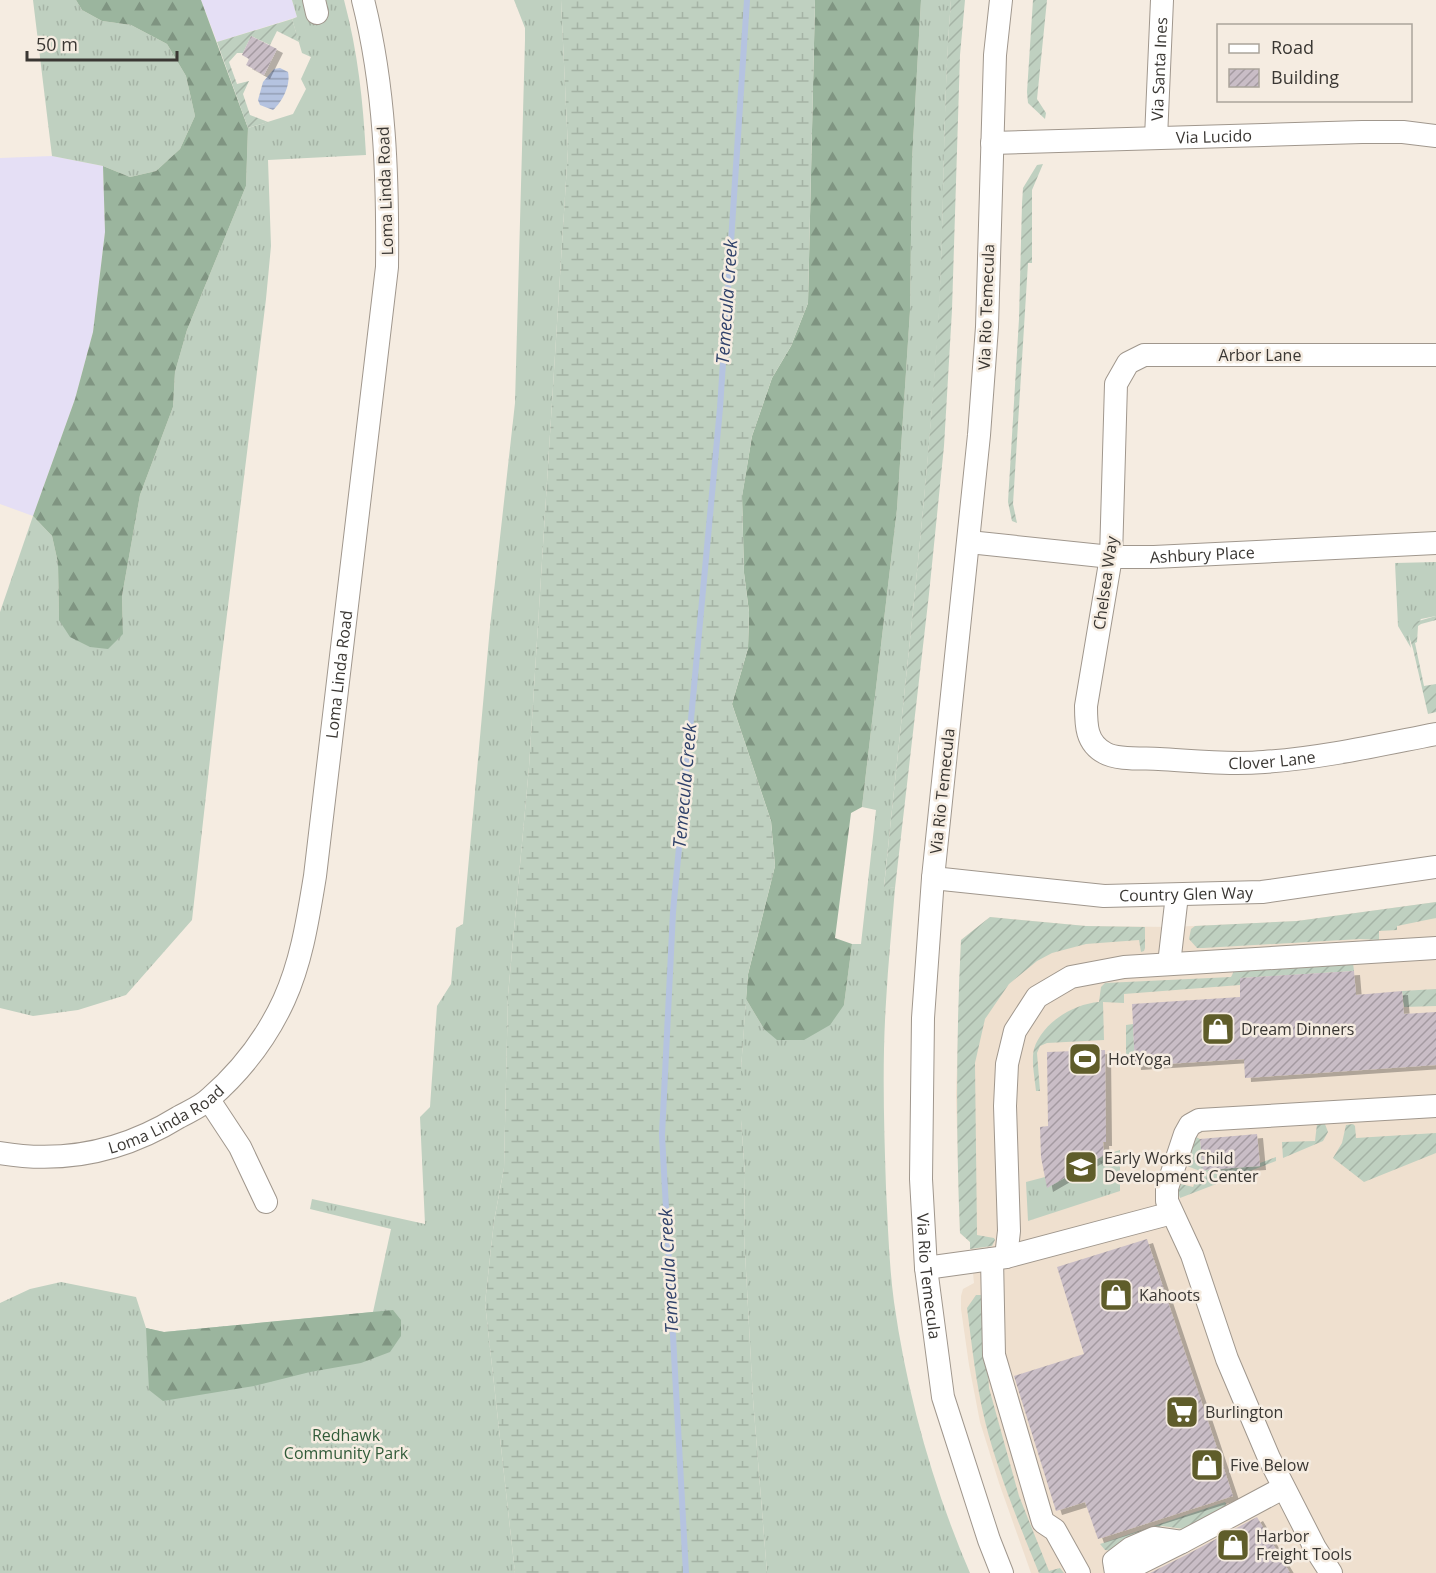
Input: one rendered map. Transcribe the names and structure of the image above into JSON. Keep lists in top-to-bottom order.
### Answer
{
  "streets": {
    "street": [
      "Via Santa Ines",
      "Via Lucido",
      "Loma Linda Road",
      "Via Rio Temecula",
      "Arbor Lane",
      "Ashbury Place",
      "Chelsea Way",
      "Clover Lane",
      "Country Glen Way"
    ]
  },
  "crossings": [
    ["Via Santa Ines", "Via Lucido"],
    ["Via Lucido", "Via Rio Temecula"],
    ["Via Rio Temecula", "Ashbury Place"],
    ["Via Rio Temecula", "Country Glen Way"],
    ["Arbor Lane", "Chelsea Way"],
    ["Ashbury Place", "Chelsea Way"],
    ["Chelsea Way", "Clover Lane"]
  ],
  "water": ["Temecula Creek"],
  "parks": ["Redhawk Community Park"],
  "places": {
    "shop": [
      "Dream Dinners",
      "Kahoots",
      "Five Below",
      "Harbor Freight Tools"
    ],
    "sports": ["HotYoga"],
    "school or university": ["Early Works Child Development Center"],
    "supermarket": ["Burlington"]
  },
  "legend": ["Road", "Building"],
  "scale_bar": "50 m"
}
